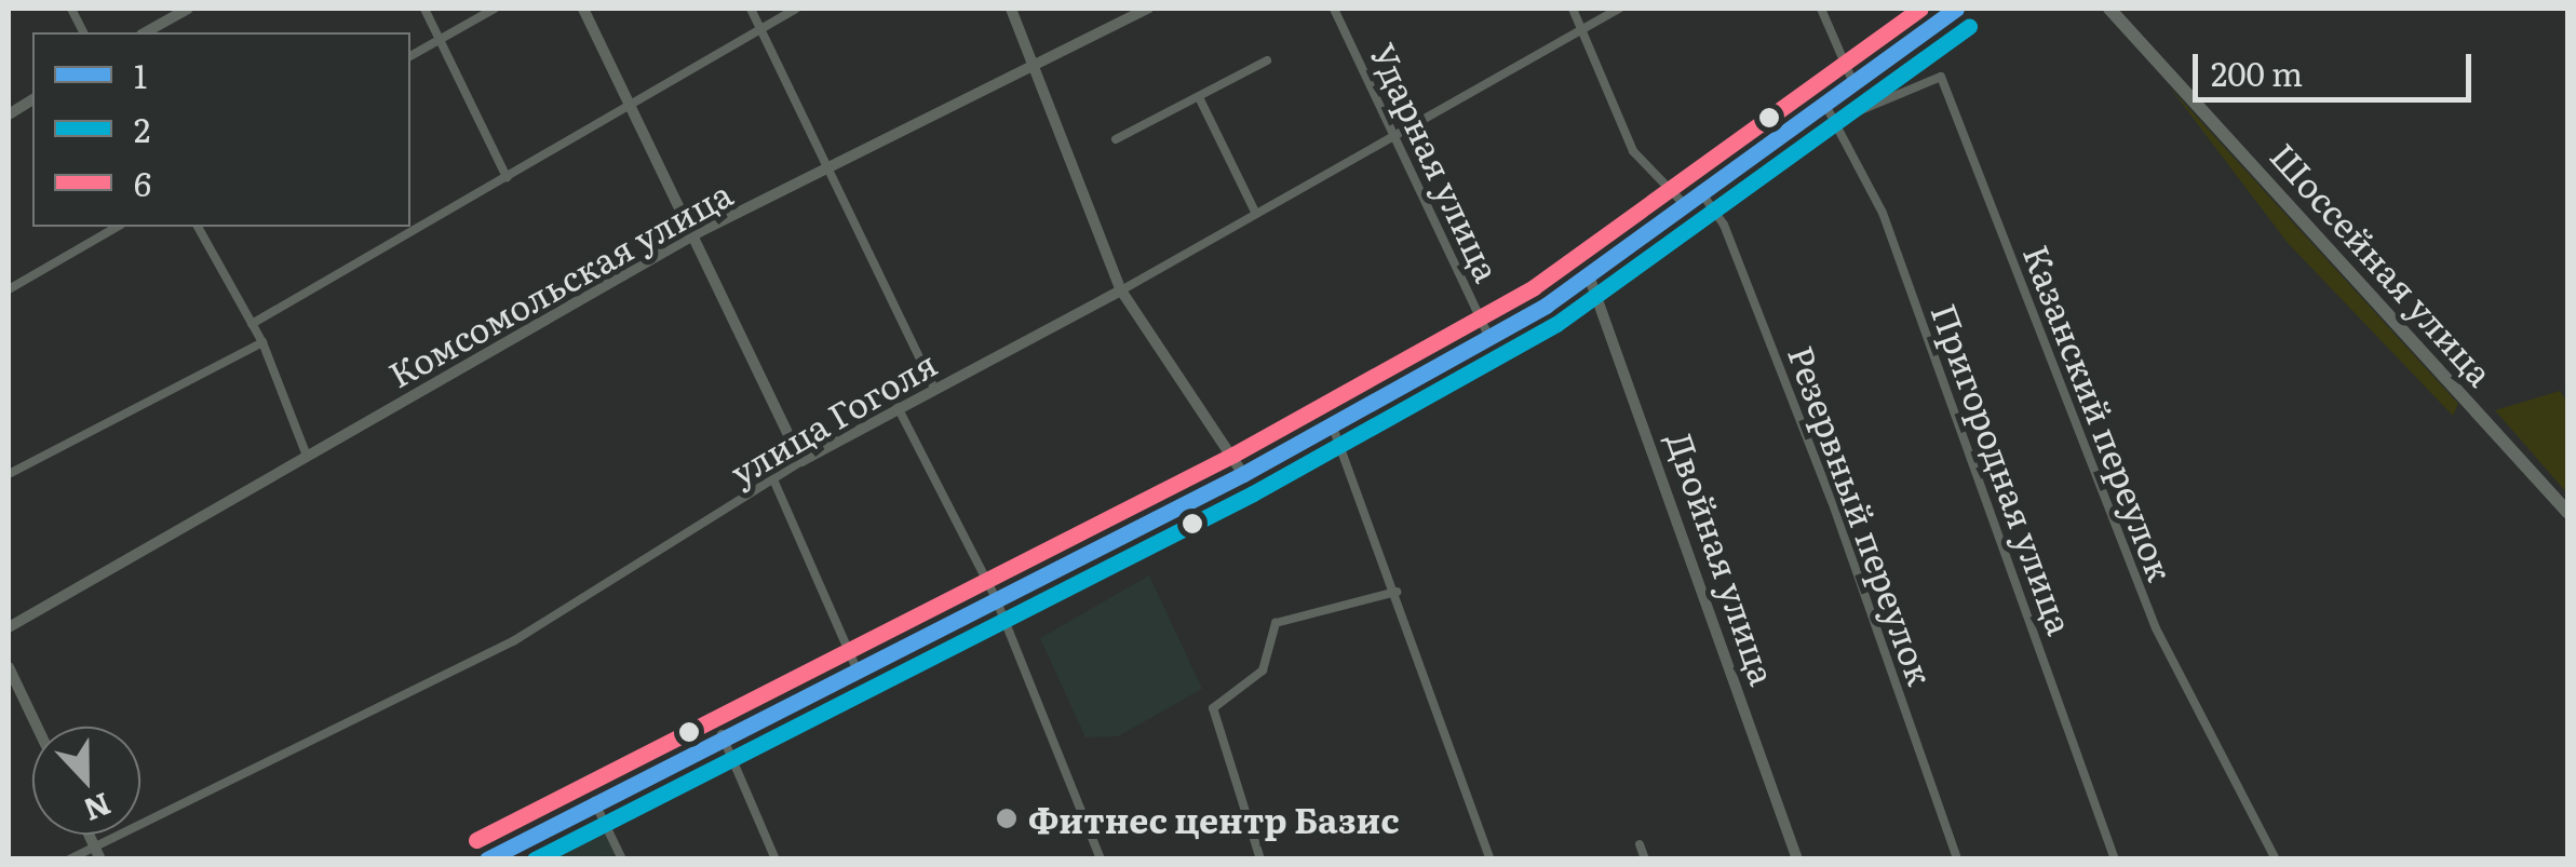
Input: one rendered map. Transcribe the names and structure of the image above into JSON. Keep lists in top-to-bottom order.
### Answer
{
  "streets": {
    "highway": ["Шоссейная улица"],
    "street": [
      "Ударная улица",
      "Комсомольская улица",
      "Казанский переулок",
      "улица Гоголя",
      "Пригородная улица",
      "Резервный переулок",
      "Двойная улица"
    ]
  },
  "crossings": [
    ["Ударная улица", "улица Гоголя"],
    ["Казанский переулок", "Пригородная улица"]
  ],
  "places": ["Фитнес центр Базис"],
  "lines": ["transit line 1", "transit line 6", "transit line 2"],
  "legend": ["1", "2", "6"],
  "scale_bar": "200 m",
  "north": "bottom"
}
